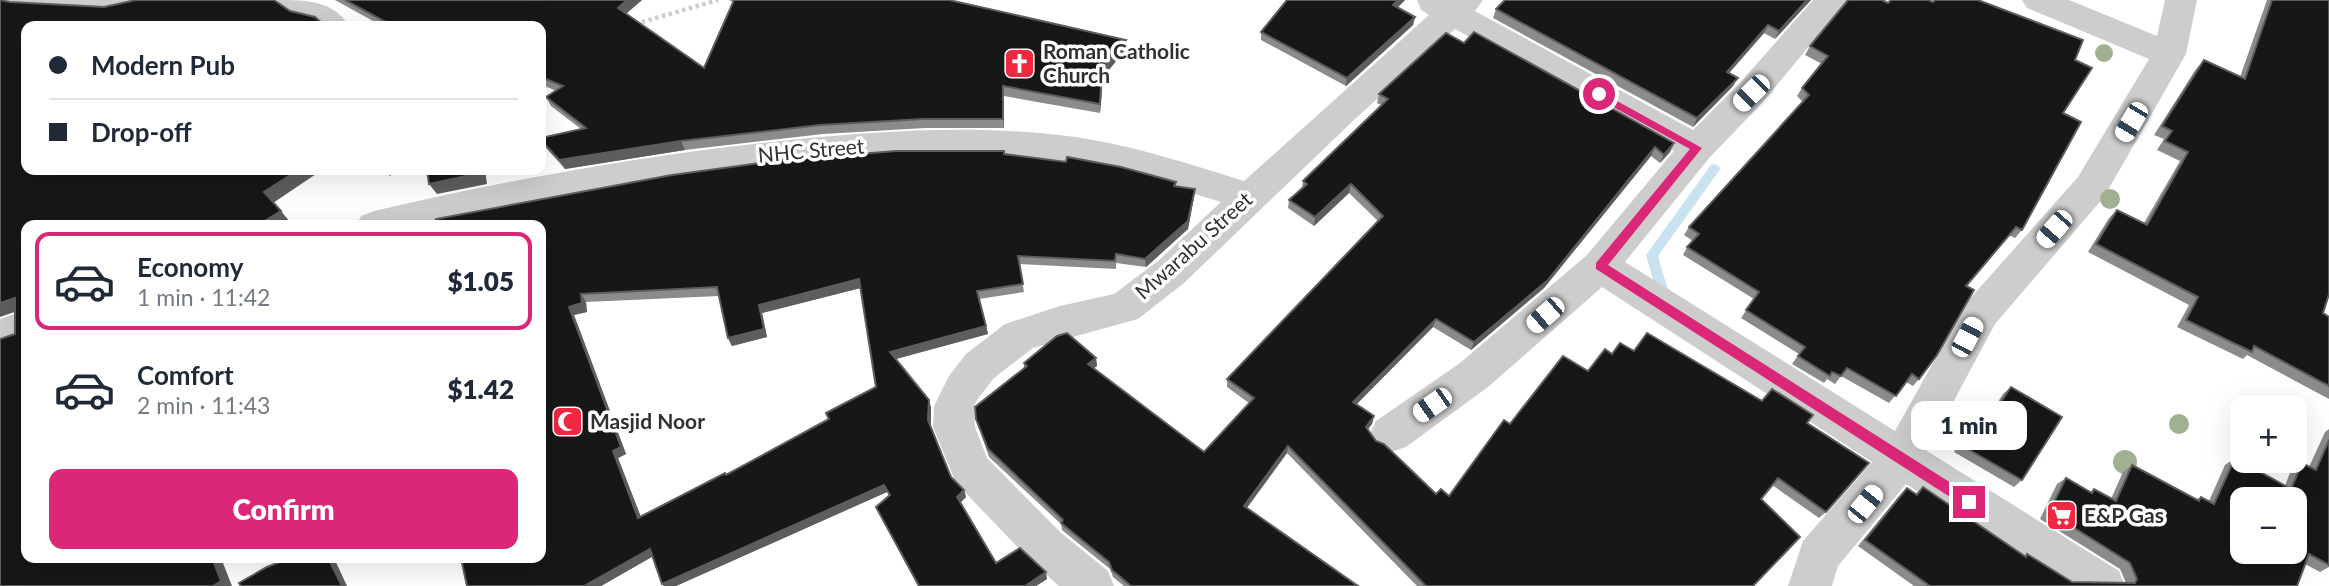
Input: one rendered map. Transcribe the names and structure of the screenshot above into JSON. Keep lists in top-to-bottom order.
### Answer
{
  "streets": {
    "street": ["NHC Street", "Mwarabu Street"]
  },
  "crossings": [
    ["NHC Street", "Mwarabu Street"]
  ],
  "places": {
    "church": ["Roman Catholic Church"],
    "mosque": ["Masjid Noor"],
    "supermarket": ["E&P Gas"]
  },
  "page": {
    "banner": ["Modern Pub", "Drop-off"],
    "list": [
      {
        "name": "Economy",
        "note": "1 min · 11:42",
        "value": "$1.05"
      },
      {
        "name": "Comfort",
        "note": "2 min · 11:43",
        "value": "$1.42"
      }
    ],
    "map_buttons": ["+", "−"],
    "bubble": "1 min",
    "buttons": "Confirm"
  }
}
